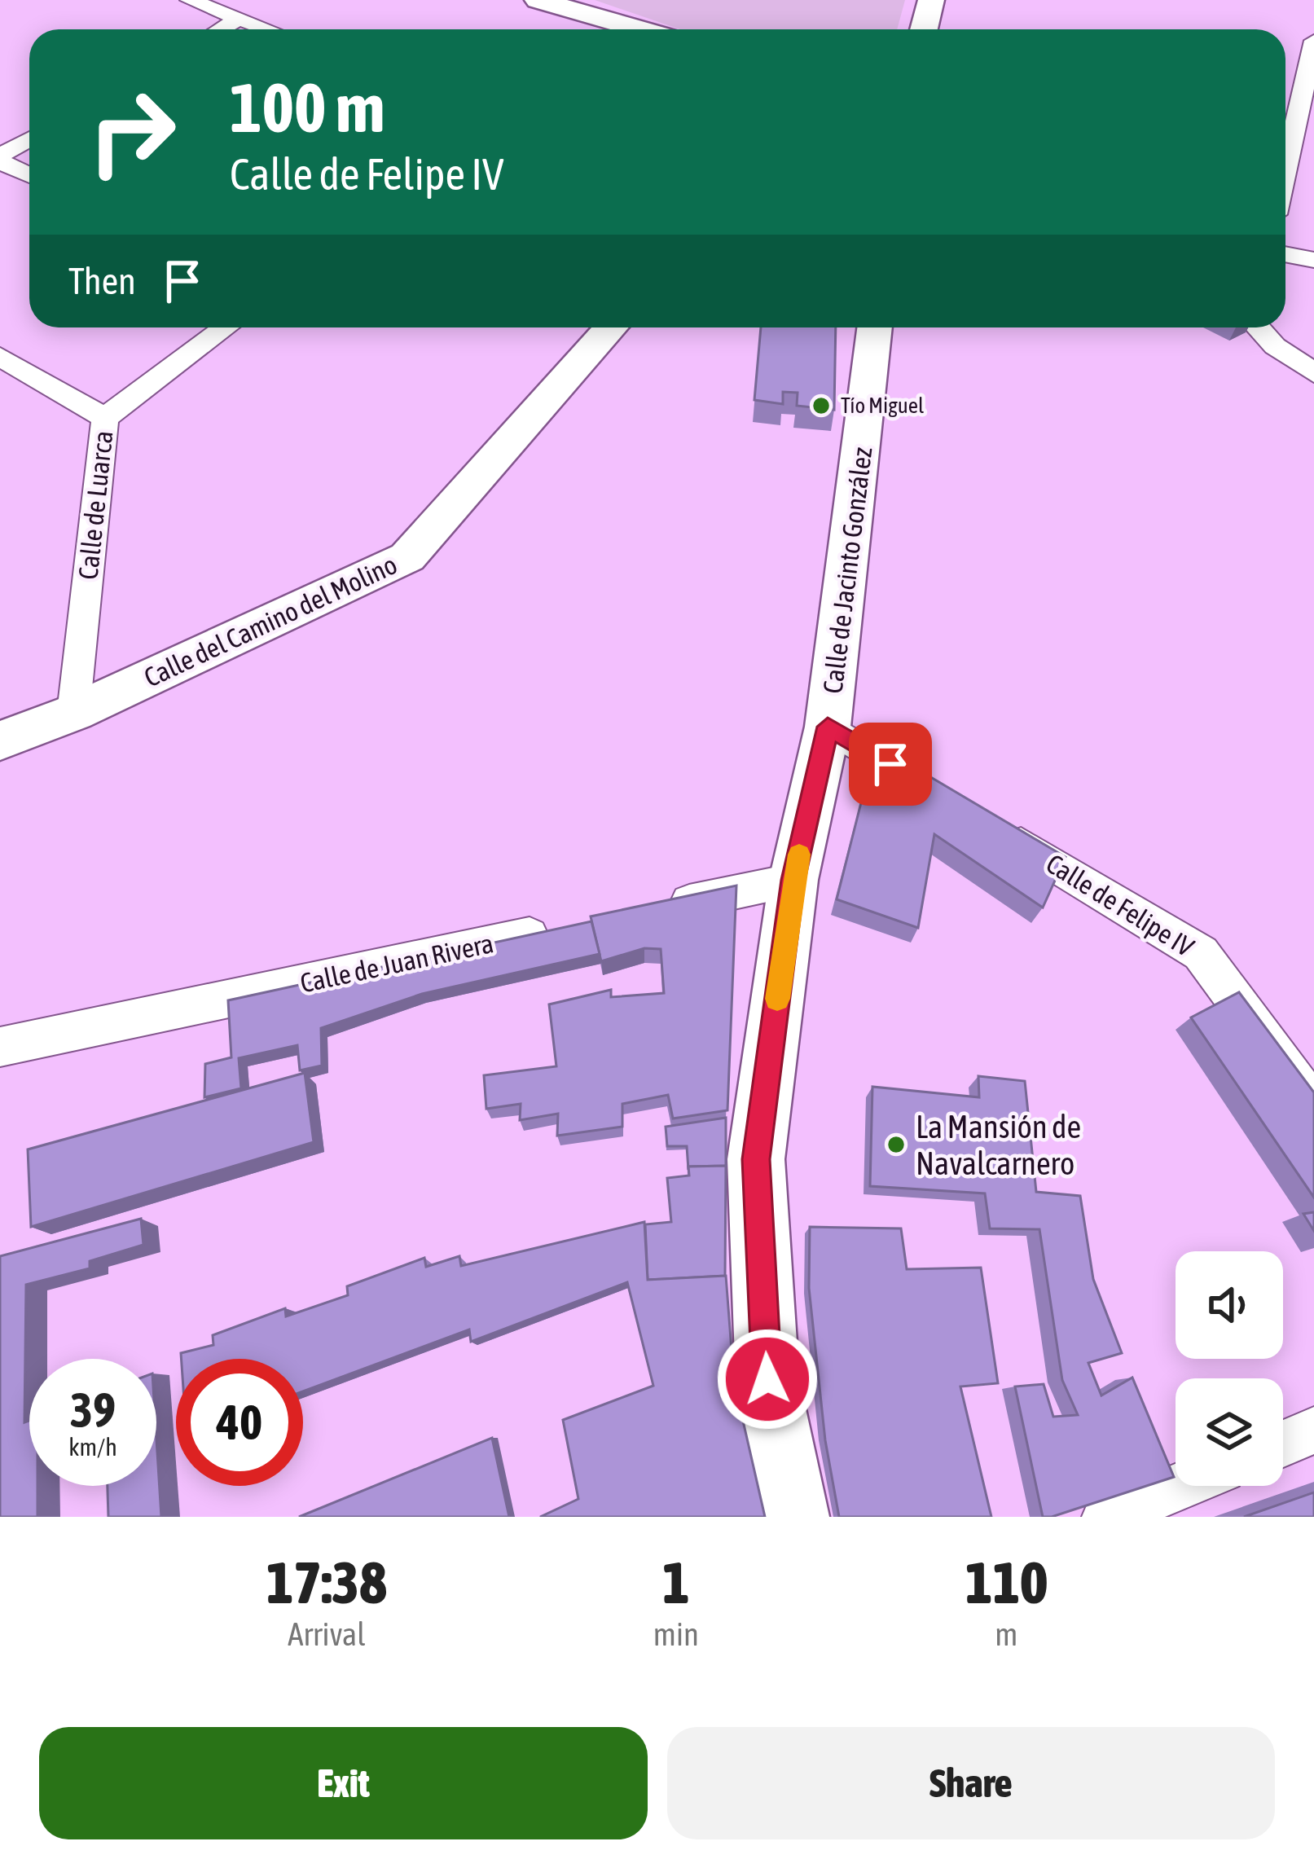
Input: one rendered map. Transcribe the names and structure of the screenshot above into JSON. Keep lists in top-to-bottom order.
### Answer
{
  "streets": {
    "street": [
      "Calle de Luarca",
      "Calle de Jacinto González",
      "Calle del Camino del Molino",
      "Calle de Felipe IV",
      "Calle de Juan Rivera"
    ]
  },
  "crossings": [
    ["Calle de Luarca", "Calle del Camino del Molino"]
  ],
  "places": ["Tío Miguel", "La Mansión de Navalcarnero"],
  "page": {
    "turn": ["100 m", "Calle de Felipe IV"],
    "then": "Then",
    "speed": "39 km/h",
    "limit": "40",
    "eta": [
      "17:38",
      "Arrival",
      "1",
      "min",
      "110",
      "m"
    ],
    "buttons": ["Exit", "Share"]
  }
}
